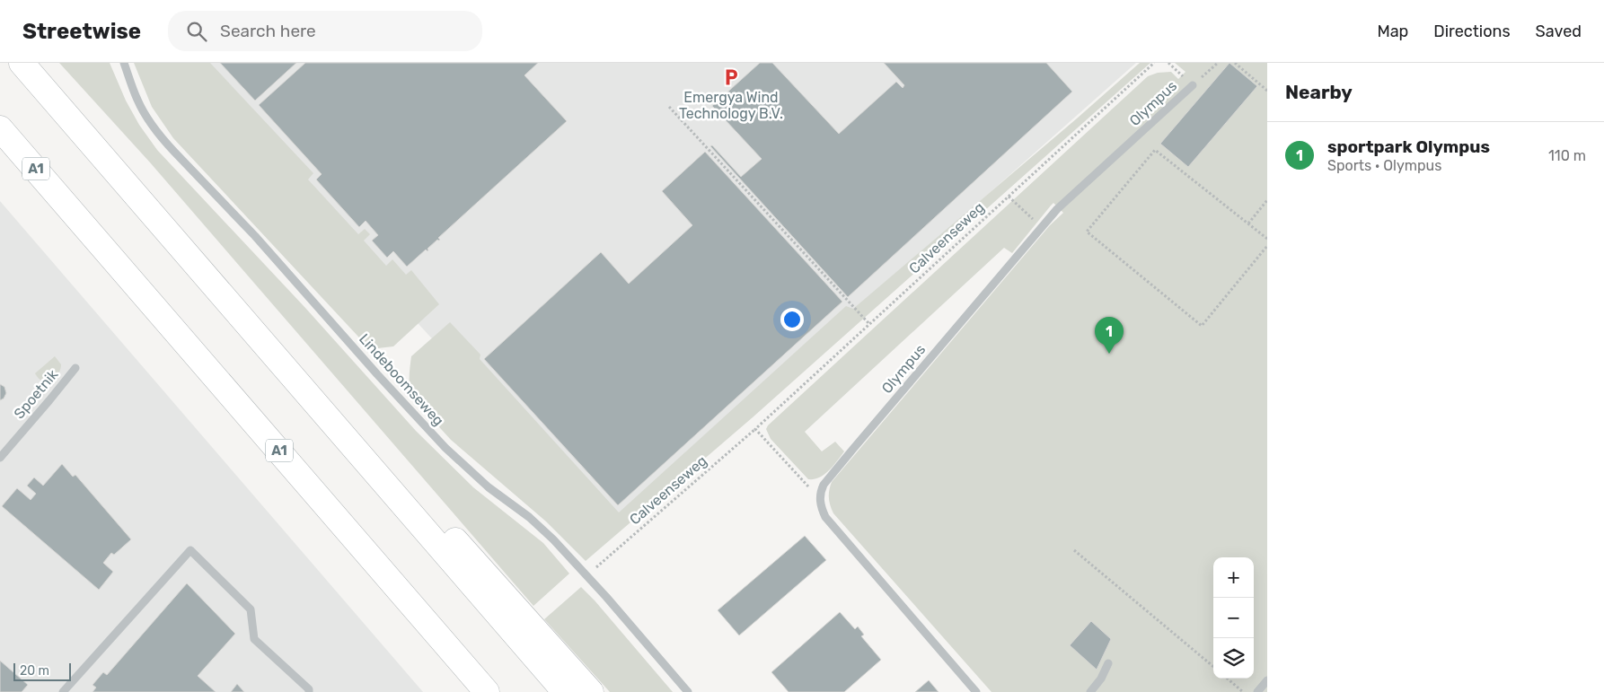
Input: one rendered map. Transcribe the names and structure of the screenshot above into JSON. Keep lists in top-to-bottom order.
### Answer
{
  "streets": {
    "highway": ["A1"],
    "street": ["Olympus", "Lindeboomseweg", "Spoetnik"],
    "path": ["Calveenseweg"]
  },
  "places": {
    "parking": ["Emergya Wind Technology B.V."]
  },
  "scale_bar": "20 m",
  "page": {
    "header": "Streetwise",
    "search": "Search here",
    "nav": ["Map", "Directions", "Saved"],
    "heading": "Nearby",
    "list": [
      {
        "mark": "1",
        "name": "sportpark Olympus",
        "note": "Sports · Olympus",
        "value": "110 m"
      }
    ],
    "pins": "1",
    "map_buttons": ["+", "−"],
    "scale": "20 m"
  }
}
